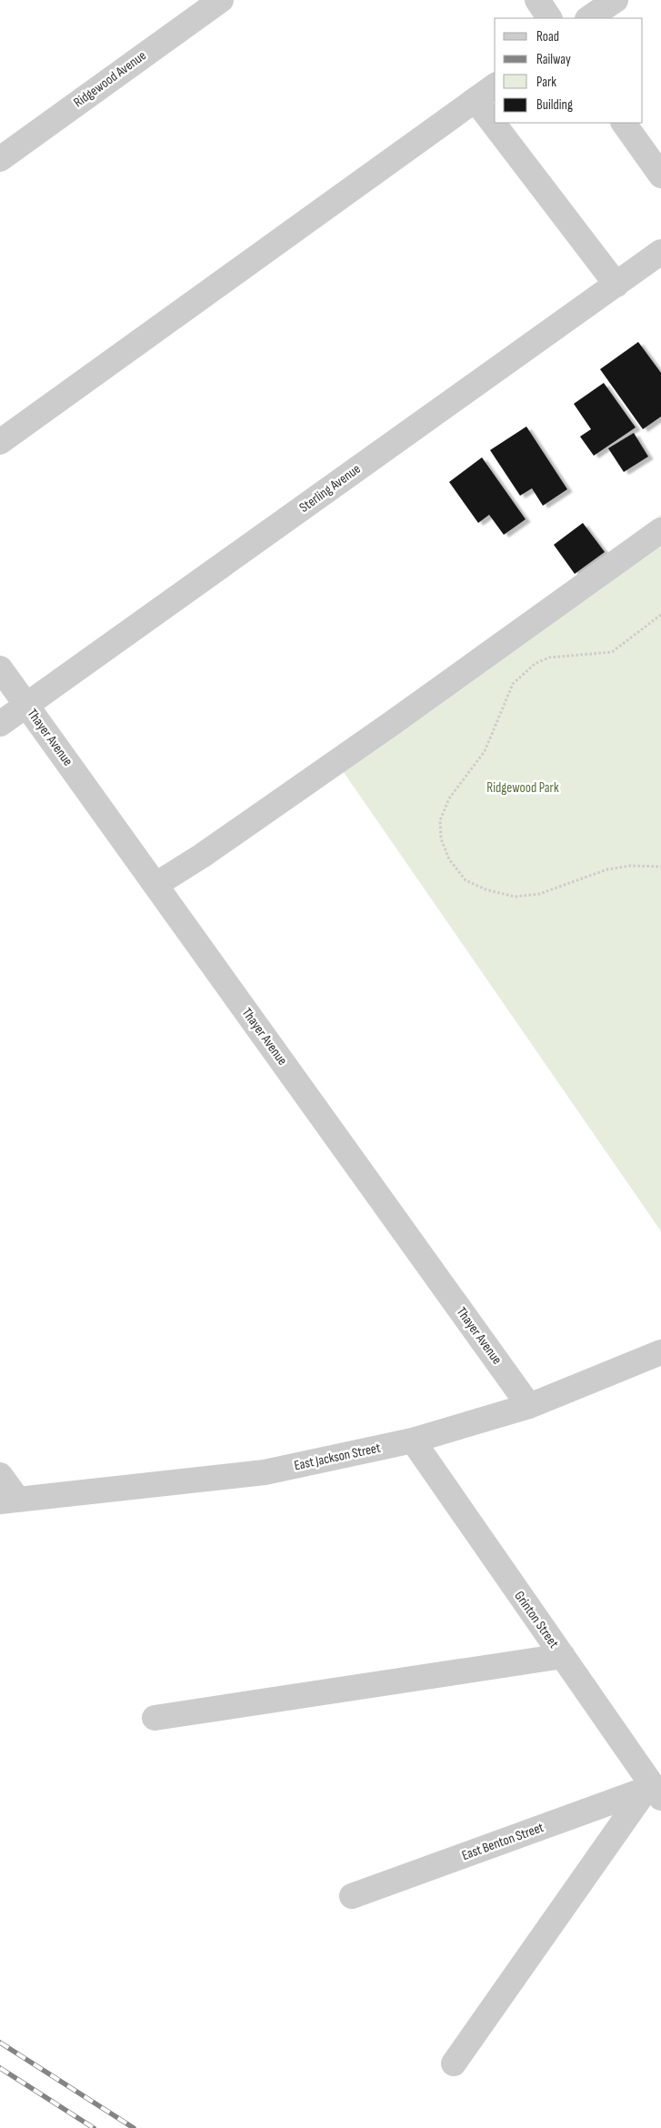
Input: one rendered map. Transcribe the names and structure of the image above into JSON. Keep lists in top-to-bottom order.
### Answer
{
  "streets": {
    "street": [
      "Ridgewood Avenue",
      "Sterling Avenue",
      "Thayer Avenue",
      "East Jackson Street",
      "Grinton Street",
      "East Benton Street"
    ]
  },
  "crossings": [
    ["Sterling Avenue", "Thayer Avenue"],
    ["Thayer Avenue", "East Jackson Street"],
    ["East Jackson Street", "Grinton Street"],
    ["Grinton Street", "East Benton Street"]
  ],
  "parks": ["Ridgewood Park"],
  "legend": [
    "Road",
    "Railway",
    "Park",
    "Building"
  ]
}
